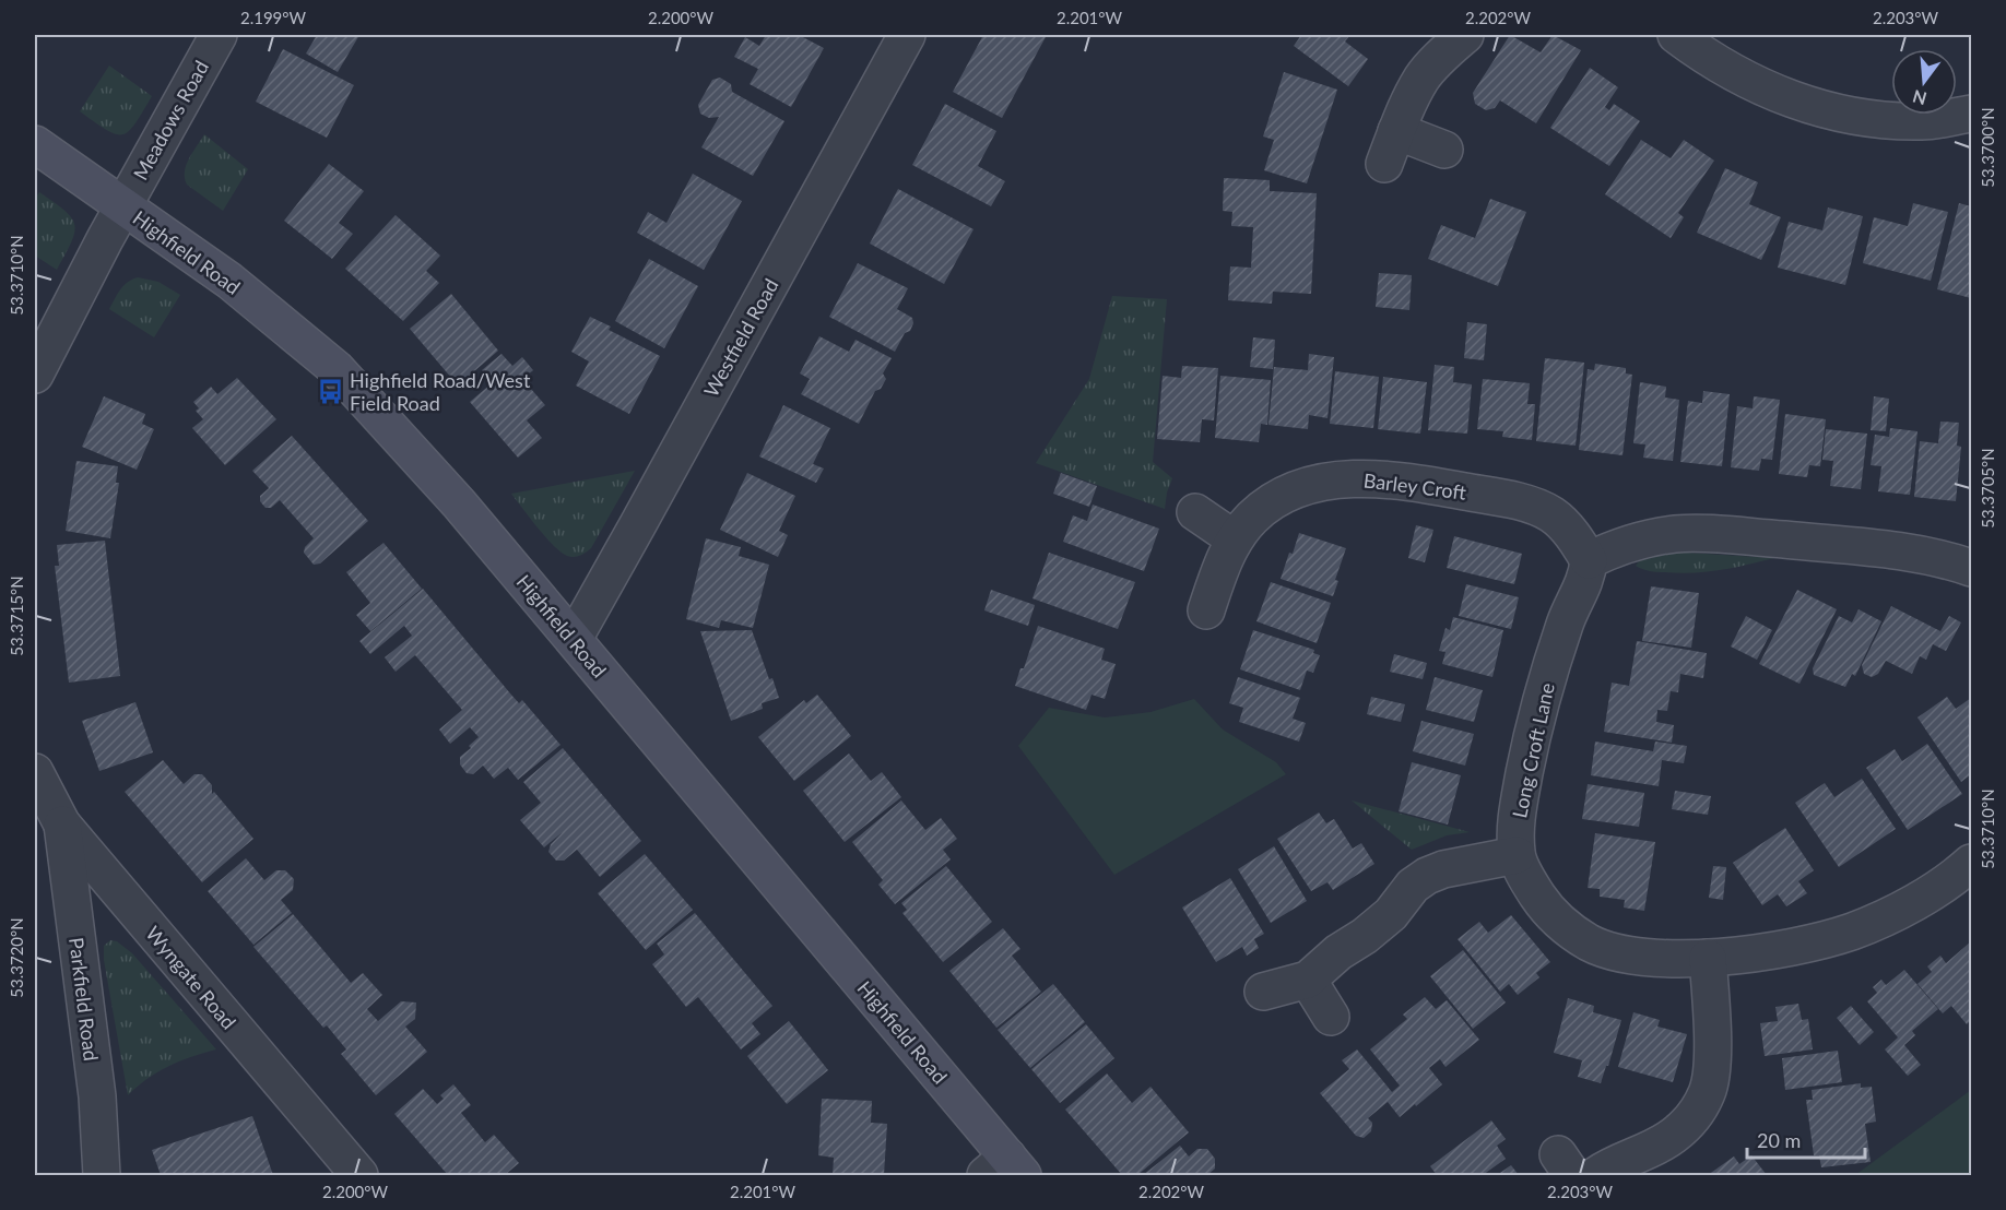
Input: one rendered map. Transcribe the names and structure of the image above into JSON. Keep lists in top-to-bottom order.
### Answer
{
  "streets": {
    "street": [
      "Meadows Road",
      "Highfield Road",
      "Westfield Road",
      "Barley Croft",
      "Long Croft Lane",
      "Wyngate Road",
      "Parkfield Road"
    ]
  },
  "crossings": [
    ["Meadows Road", "Highfield Road"],
    ["Highfield Road", "Westfield Road"],
    ["Barley Croft", "Long Croft Lane"],
    ["Wyngate Road", "Parkfield Road"]
  ],
  "places": {
    "bus stop": ["Highfield Road/West Field Road"]
  },
  "scale_bar": "20 m",
  "north": "bottom",
  "coordinates": [
    "2.199°W",
    "2.200°W",
    "2.201°W",
    "2.202°W",
    "2.203°W",
    "53.3700°N",
    "53.3710°N",
    "53.3705°N",
    "53.3715°N",
    "53.3720°N"
  ]
}
